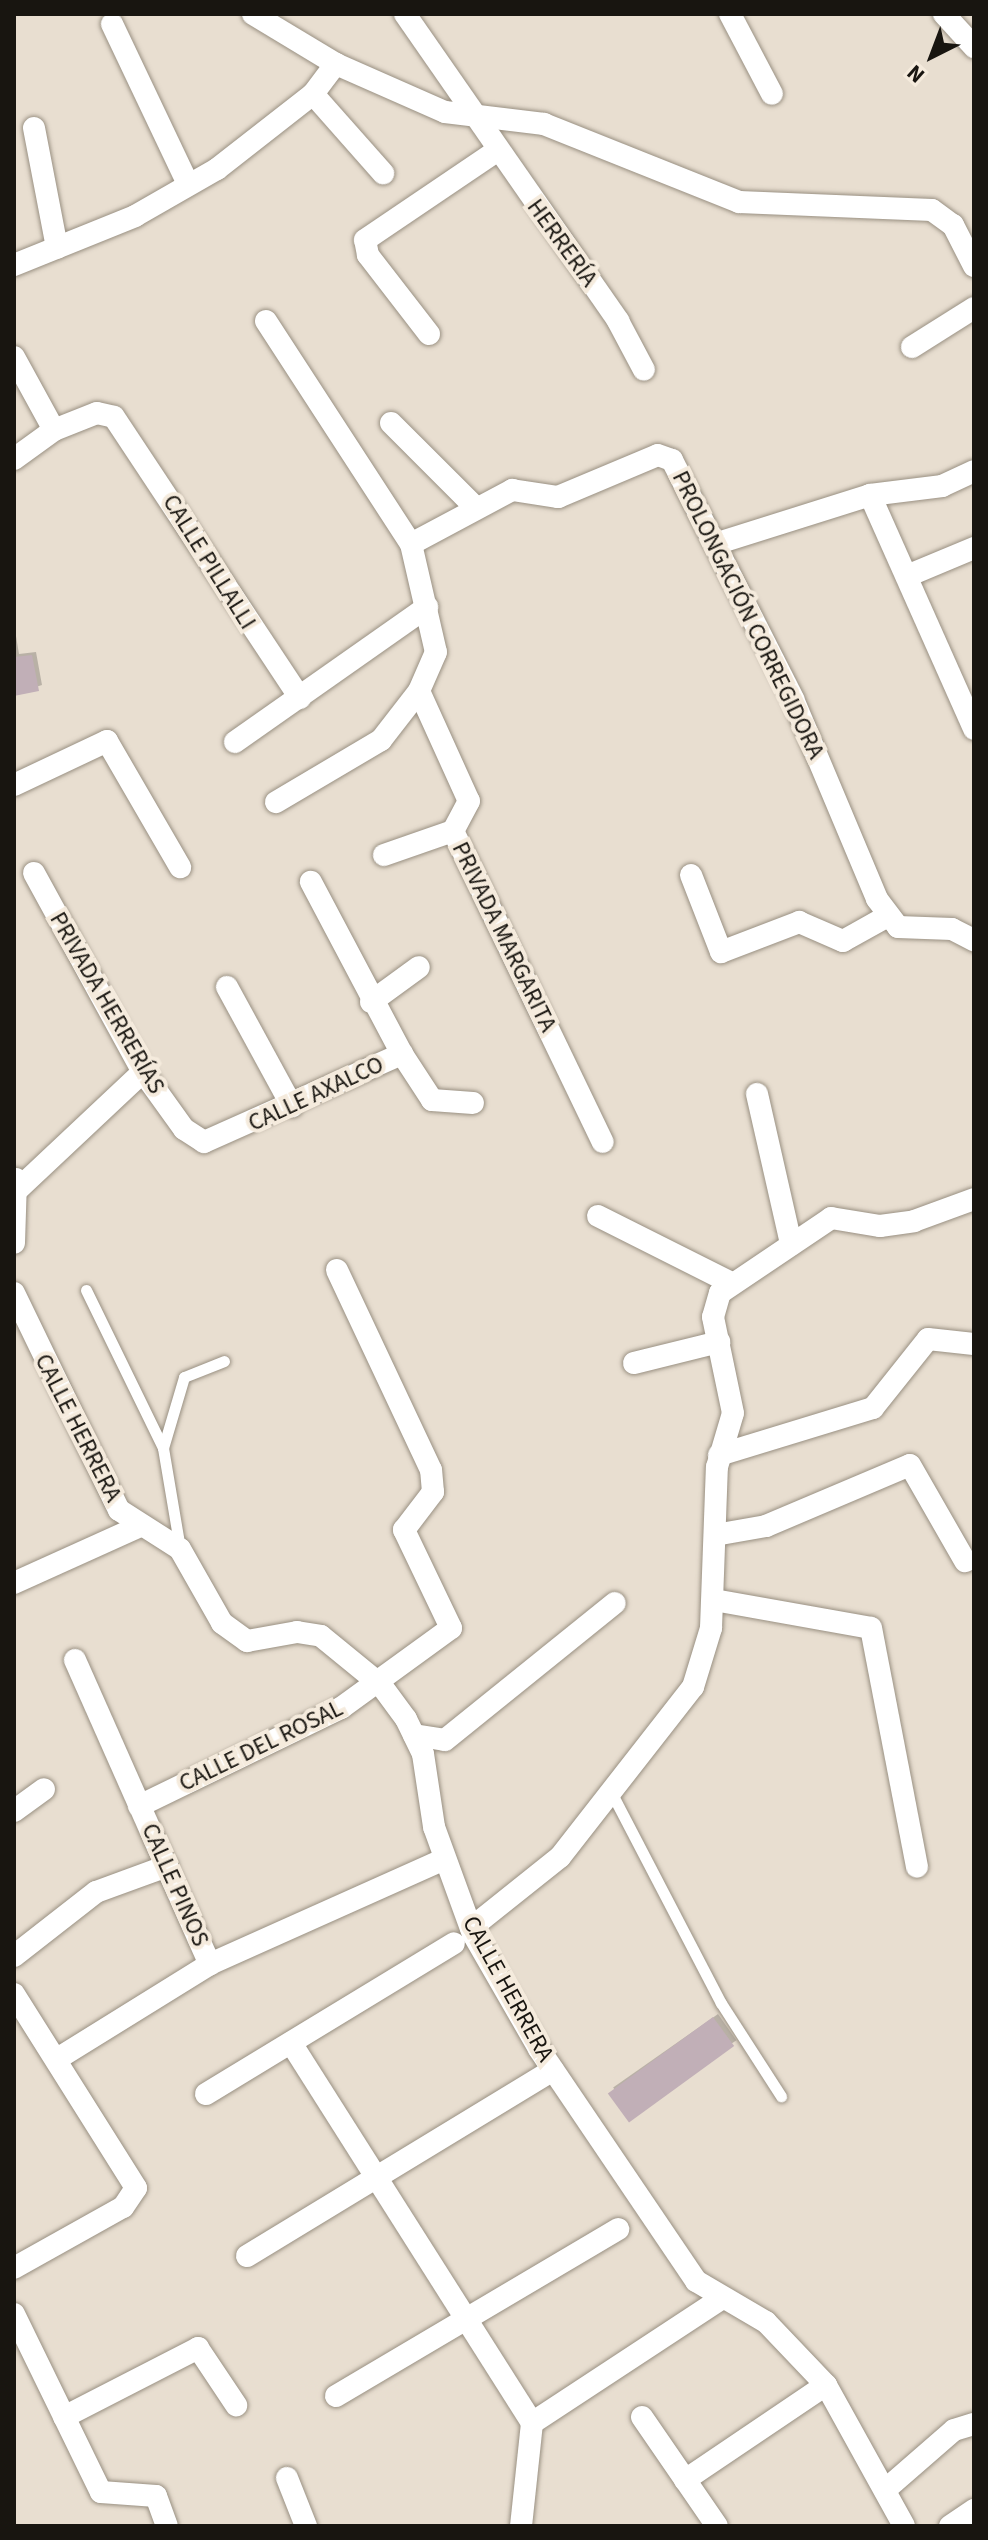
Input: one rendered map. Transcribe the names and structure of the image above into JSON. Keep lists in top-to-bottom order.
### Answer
{
  "streets": {
    "street": [
      "HERRERÍA",
      "CALLE PILLALLI",
      "PROLONGACIÓN CORREGIDORA",
      "PRIVADA MARGARITA",
      "PRIVADA HERRERÍAS",
      "CALLE AXALCO",
      "CALLE HERRERA",
      "CALLE DEL ROSAL",
      "CALLE PINOS"
    ]
  },
  "crossings": [
    ["PRIVADA HERRERÍAS", "CALLE AXALCO"],
    ["CALLE HERRERA", "CALLE DEL ROSAL"],
    ["CALLE DEL ROSAL", "CALLE PINOS"]
  ],
  "north": "bottom left"
}
